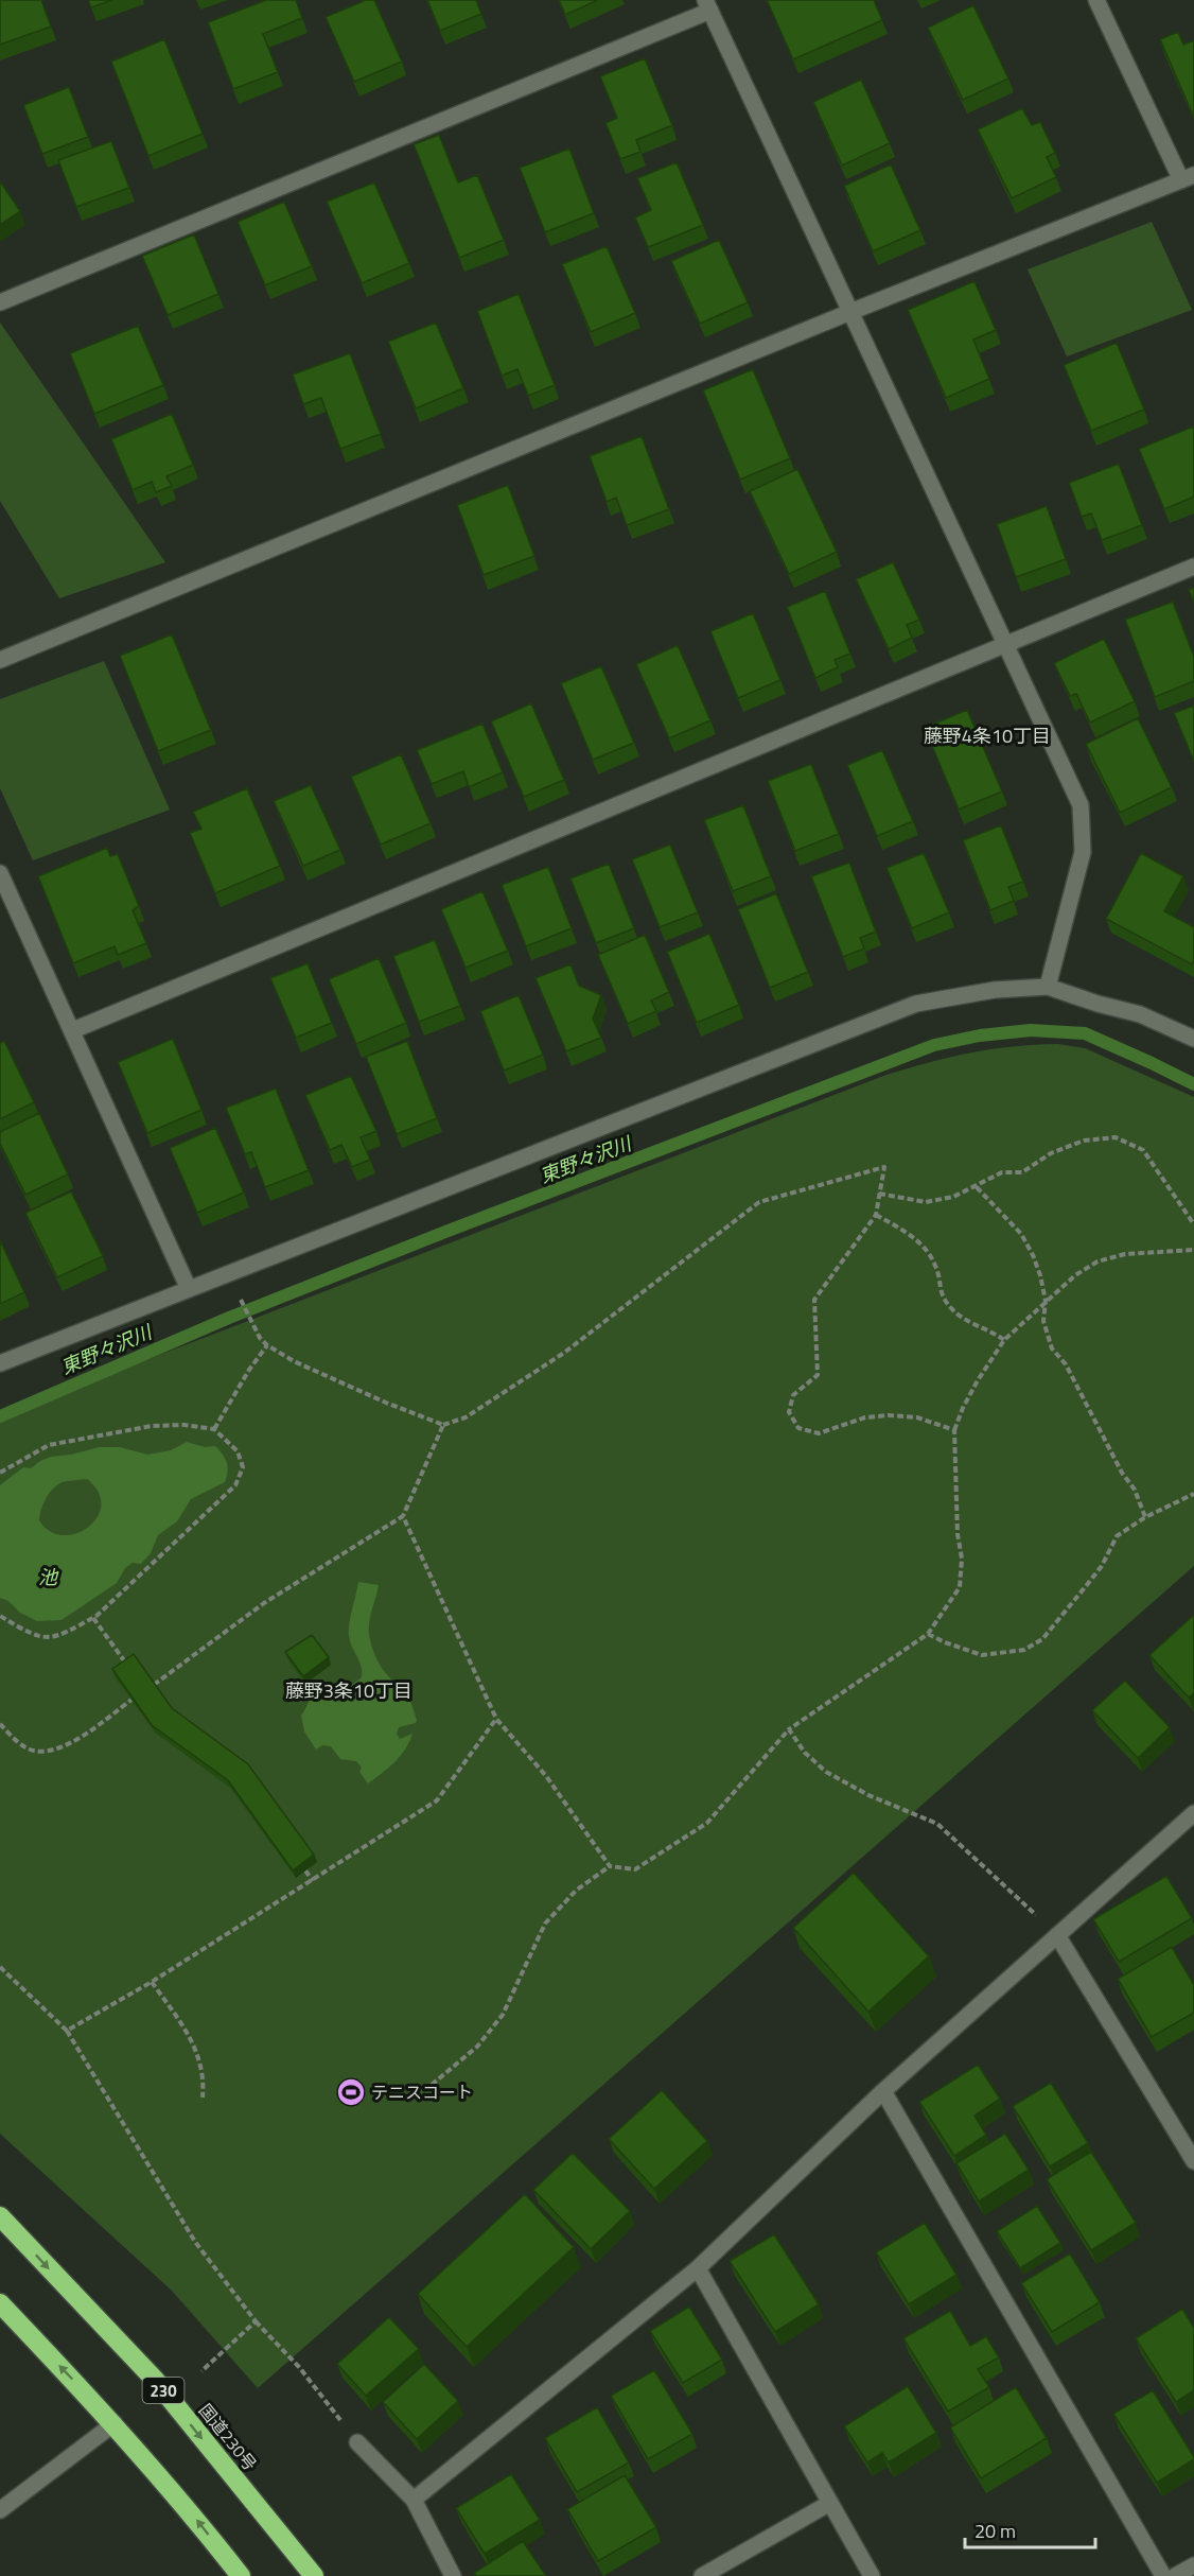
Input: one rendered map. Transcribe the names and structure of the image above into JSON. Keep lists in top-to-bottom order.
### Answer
{
  "streets": {
    "highway": ["230", "国道230号"]
  },
  "districts": ["藤野4条10丁目", "藤野3条10丁目"],
  "water": ["東野々沢川", "池"],
  "places": {
    "sports": ["テニスコート"]
  },
  "scale_bar": "20 m"
}
